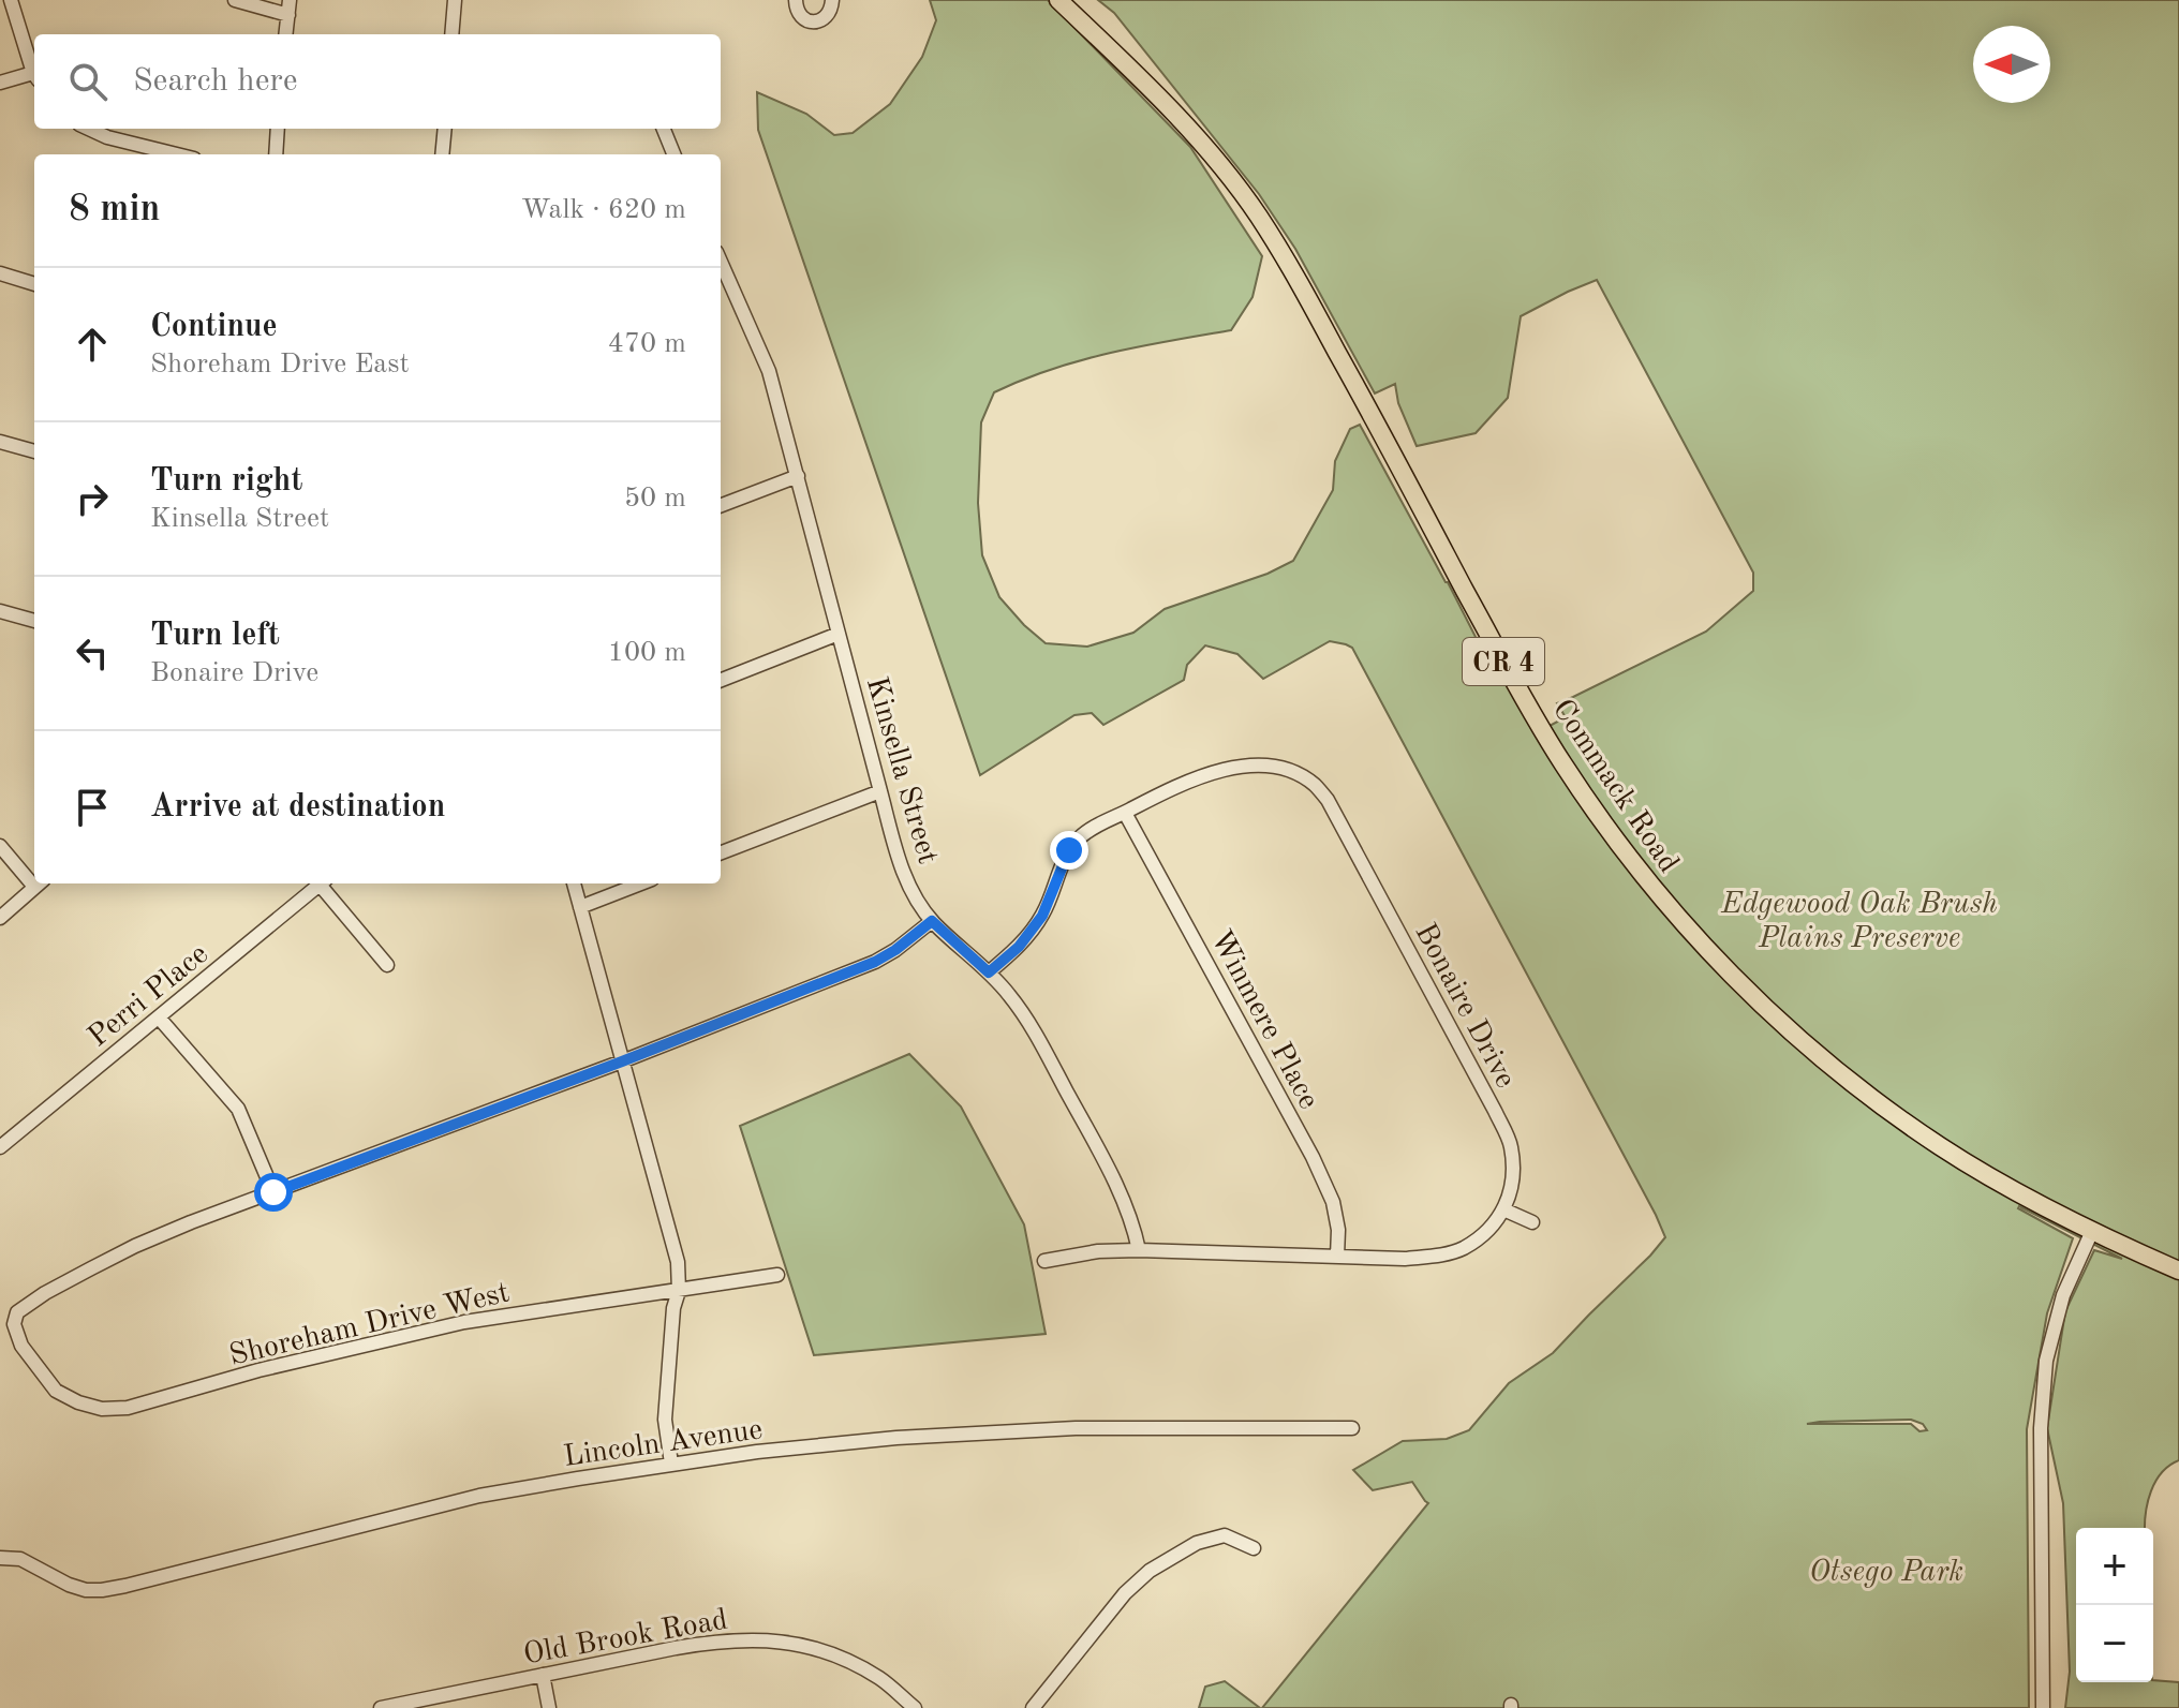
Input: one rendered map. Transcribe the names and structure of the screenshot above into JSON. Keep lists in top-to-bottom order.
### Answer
{
  "streets": {
    "main road": ["CR 4", "Commack Road"],
    "street": [
      "Kinsella Street",
      "Perri Place",
      "Bonaire Drive",
      "Winmere Place",
      "Shoreham Drive West",
      "Lincoln Avenue",
      "Old Brook Road"
    ]
  },
  "crossings": [
    ["Kinsella Street", "Bonaire Drive"],
    ["Bonaire Drive", "Winmere Place"]
  ],
  "parks": ["Edgewood Oak Brush Plains Preserve", "Otsego Park"],
  "north": "left",
  "page": {
    "search": "Search here",
    "heading": ["8 min", "Walk · 620 m"],
    "list": [
      ["Continue", "Shoreham Drive East", "470 m"],
      ["Turn right", "Kinsella Street", "50 m"],
      ["Turn left", "Bonaire Drive", "100 m"],
      "Arrive at destination"
    ],
    "map_buttons": ["+", "−"]
  }
}
